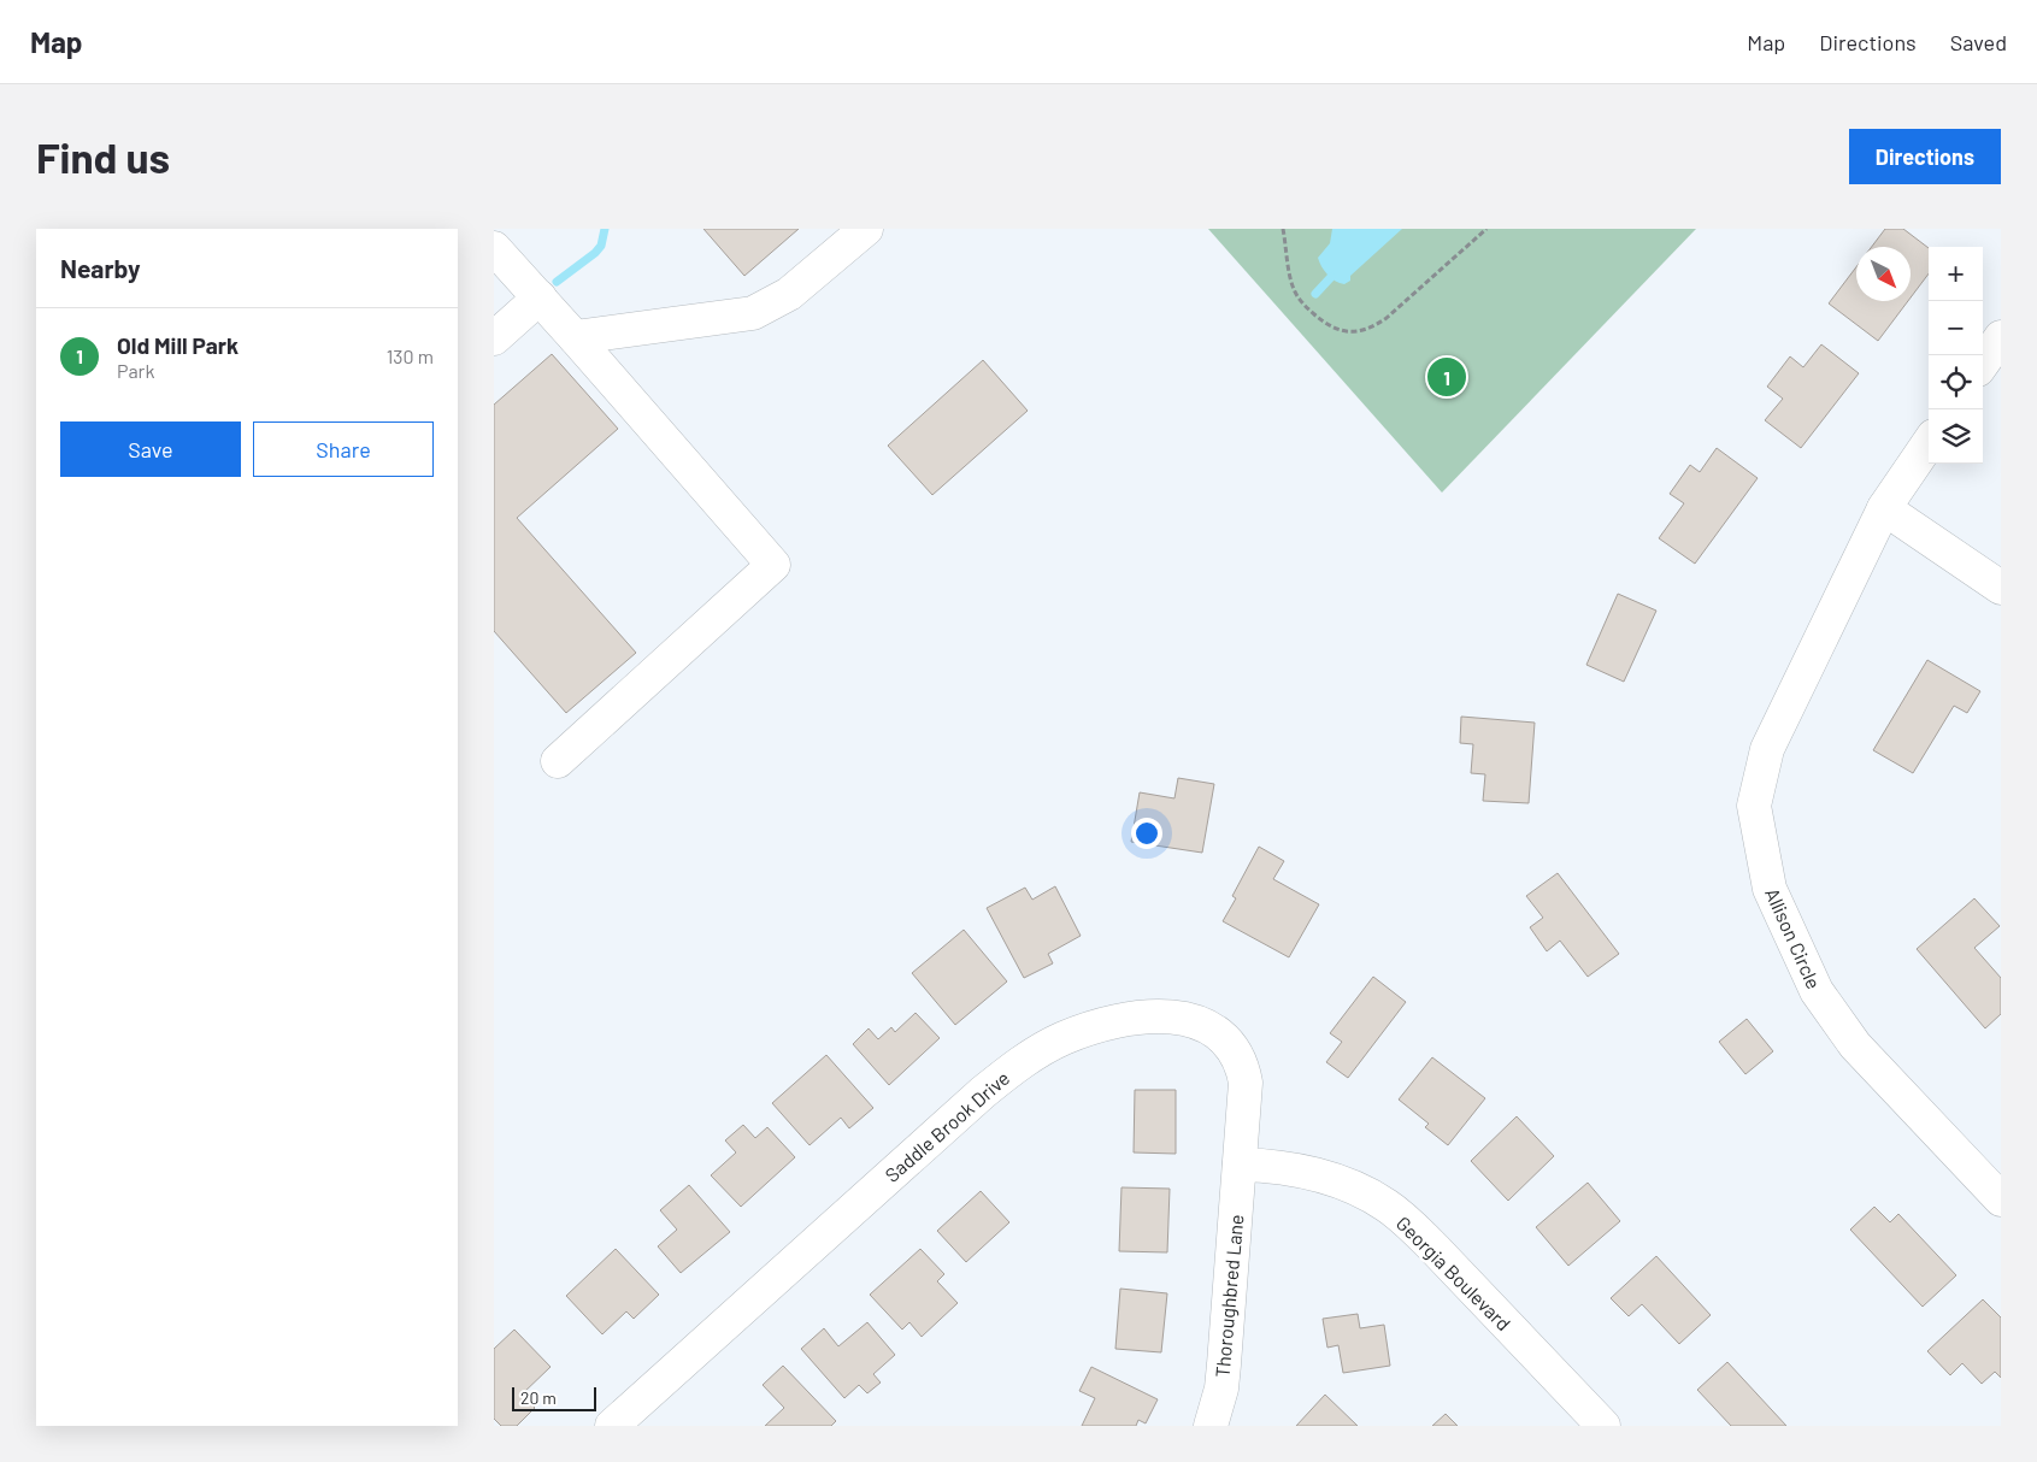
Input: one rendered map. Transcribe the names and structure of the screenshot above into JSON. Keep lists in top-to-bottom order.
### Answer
{
  "streets": {
    "street": [
      "Allison Circle",
      "Saddle Brook Drive",
      "Georgia Boulevard",
      "Thoroughbred Lane"
    ]
  },
  "crossings": [
    ["Saddle Brook Drive", "Georgia Boulevard"],
    ["Saddle Brook Drive", "Thoroughbred Lane"],
    ["Georgia Boulevard", "Thoroughbred Lane"]
  ],
  "scale_bar": "20 m",
  "north": "bottom right",
  "page": {
    "header": "Map",
    "nav": ["Map", "Directions", "Saved"],
    "buttons": [
      "Directions",
      ["Save", "Share"]
    ],
    "title": "Find us",
    "heading": "Nearby",
    "map_buttons": ["+", "−"],
    "list": [
      {
        "mark": "1",
        "name": "Old Mill Park",
        "note": "Park",
        "value": "130 m"
      }
    ],
    "pins": "1",
    "scale": "20 m"
  }
}
